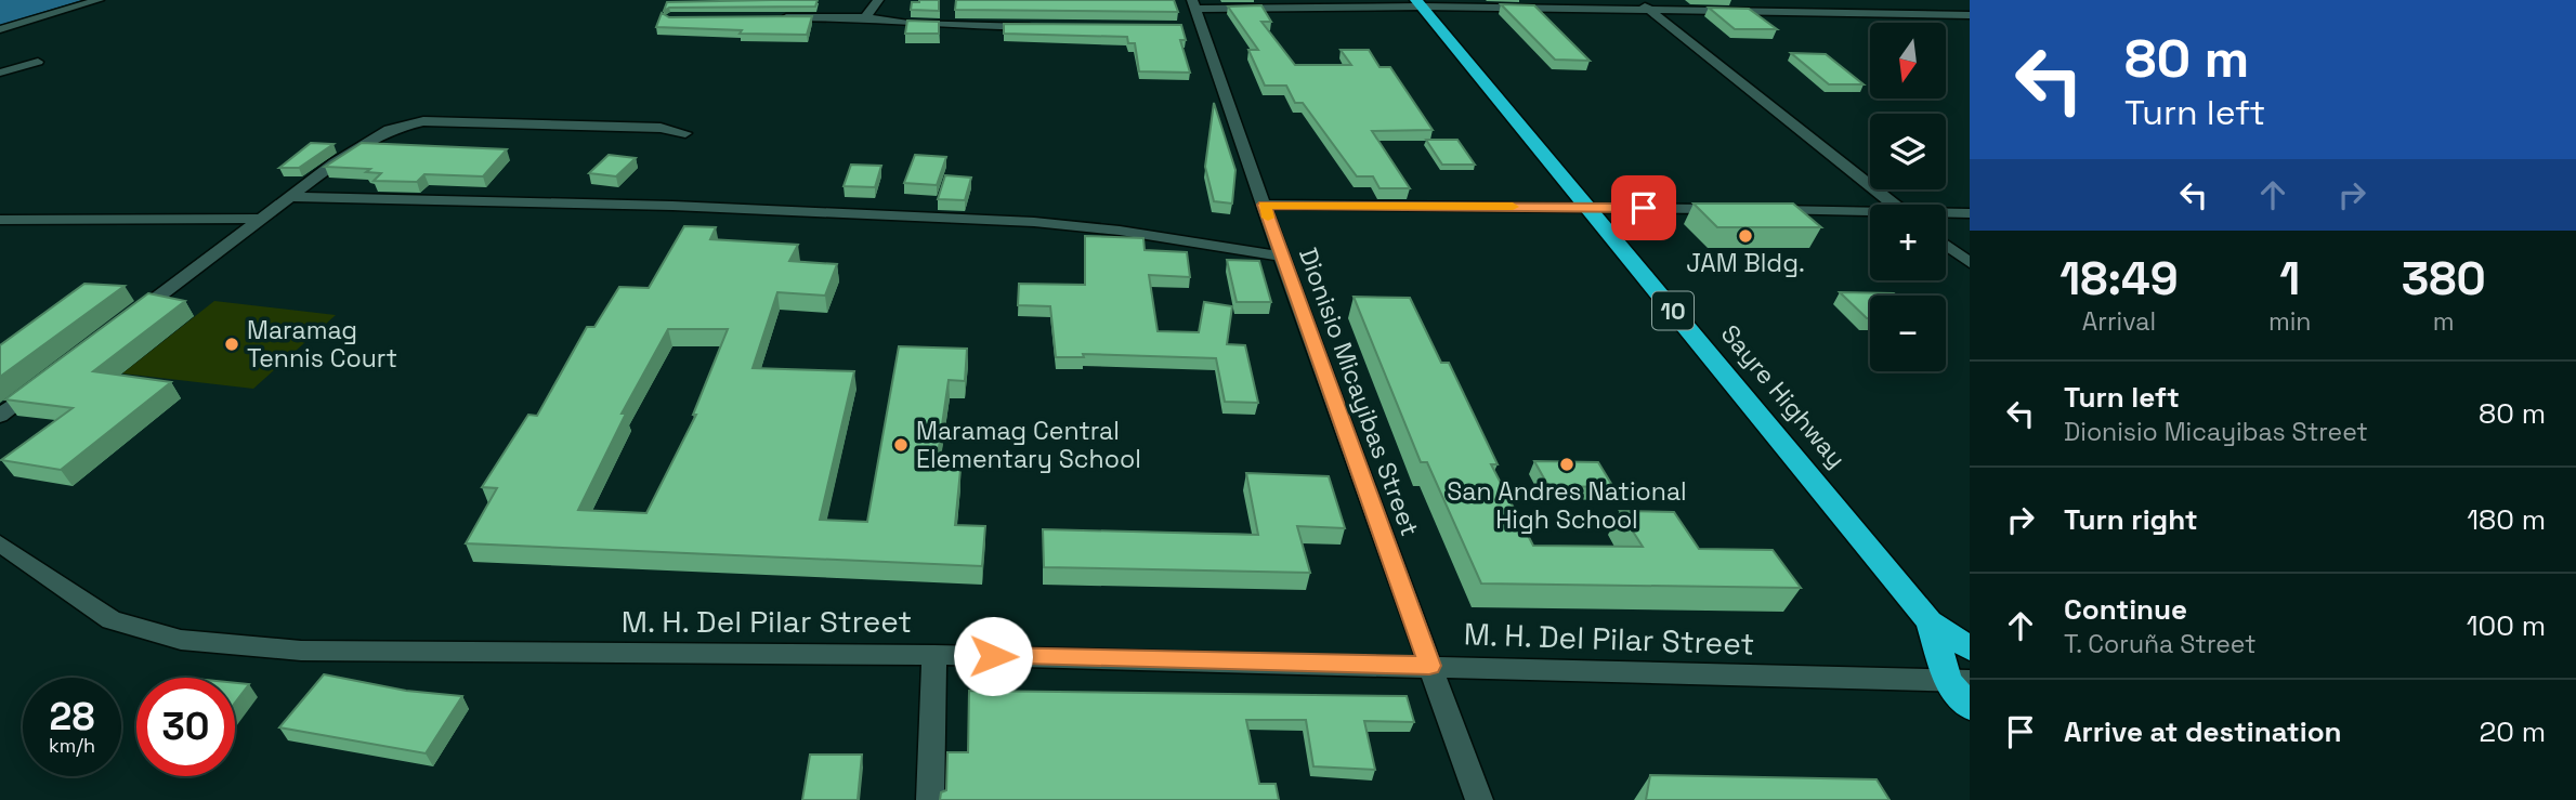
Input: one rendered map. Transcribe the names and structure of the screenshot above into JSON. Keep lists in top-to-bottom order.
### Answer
{
  "streets": {
    "highway": ["10", "Sayre Highway"],
    "street": ["Dionisio Micayibas Street", "M. H. Del Pilar Street"]
  },
  "crossings": [
    ["Dionisio Micayibas Street", "M. H. Del Pilar Street"],
    ["Sayre Highway", "M. H. Del Pilar Street"]
  ],
  "places": [
    "JAM Bldg.",
    "Maramag Tennis Court",
    "Maramag Central Elementary School",
    "San Andres National High School"
  ],
  "north": "bottom",
  "page": {
    "turn": ["80 m", "Turn left"],
    "map_buttons": ["+", "−"],
    "eta": [
      "18:49",
      "Arrival",
      "1",
      "min",
      "380",
      "m"
    ],
    "list": [
      {
        "name": "Turn left",
        "note": "Dionisio Micayibas Street",
        "value": "80 m"
      },
      {
        "name": "Turn right",
        "value": "180 m"
      },
      {
        "name": "Continue",
        "note": "T. Coruña Street",
        "value": "100 m"
      },
      {
        "name": "Arrive at destination",
        "value": "20 m"
      }
    ],
    "speed": "28 km/h",
    "limit": "30"
  }
}
